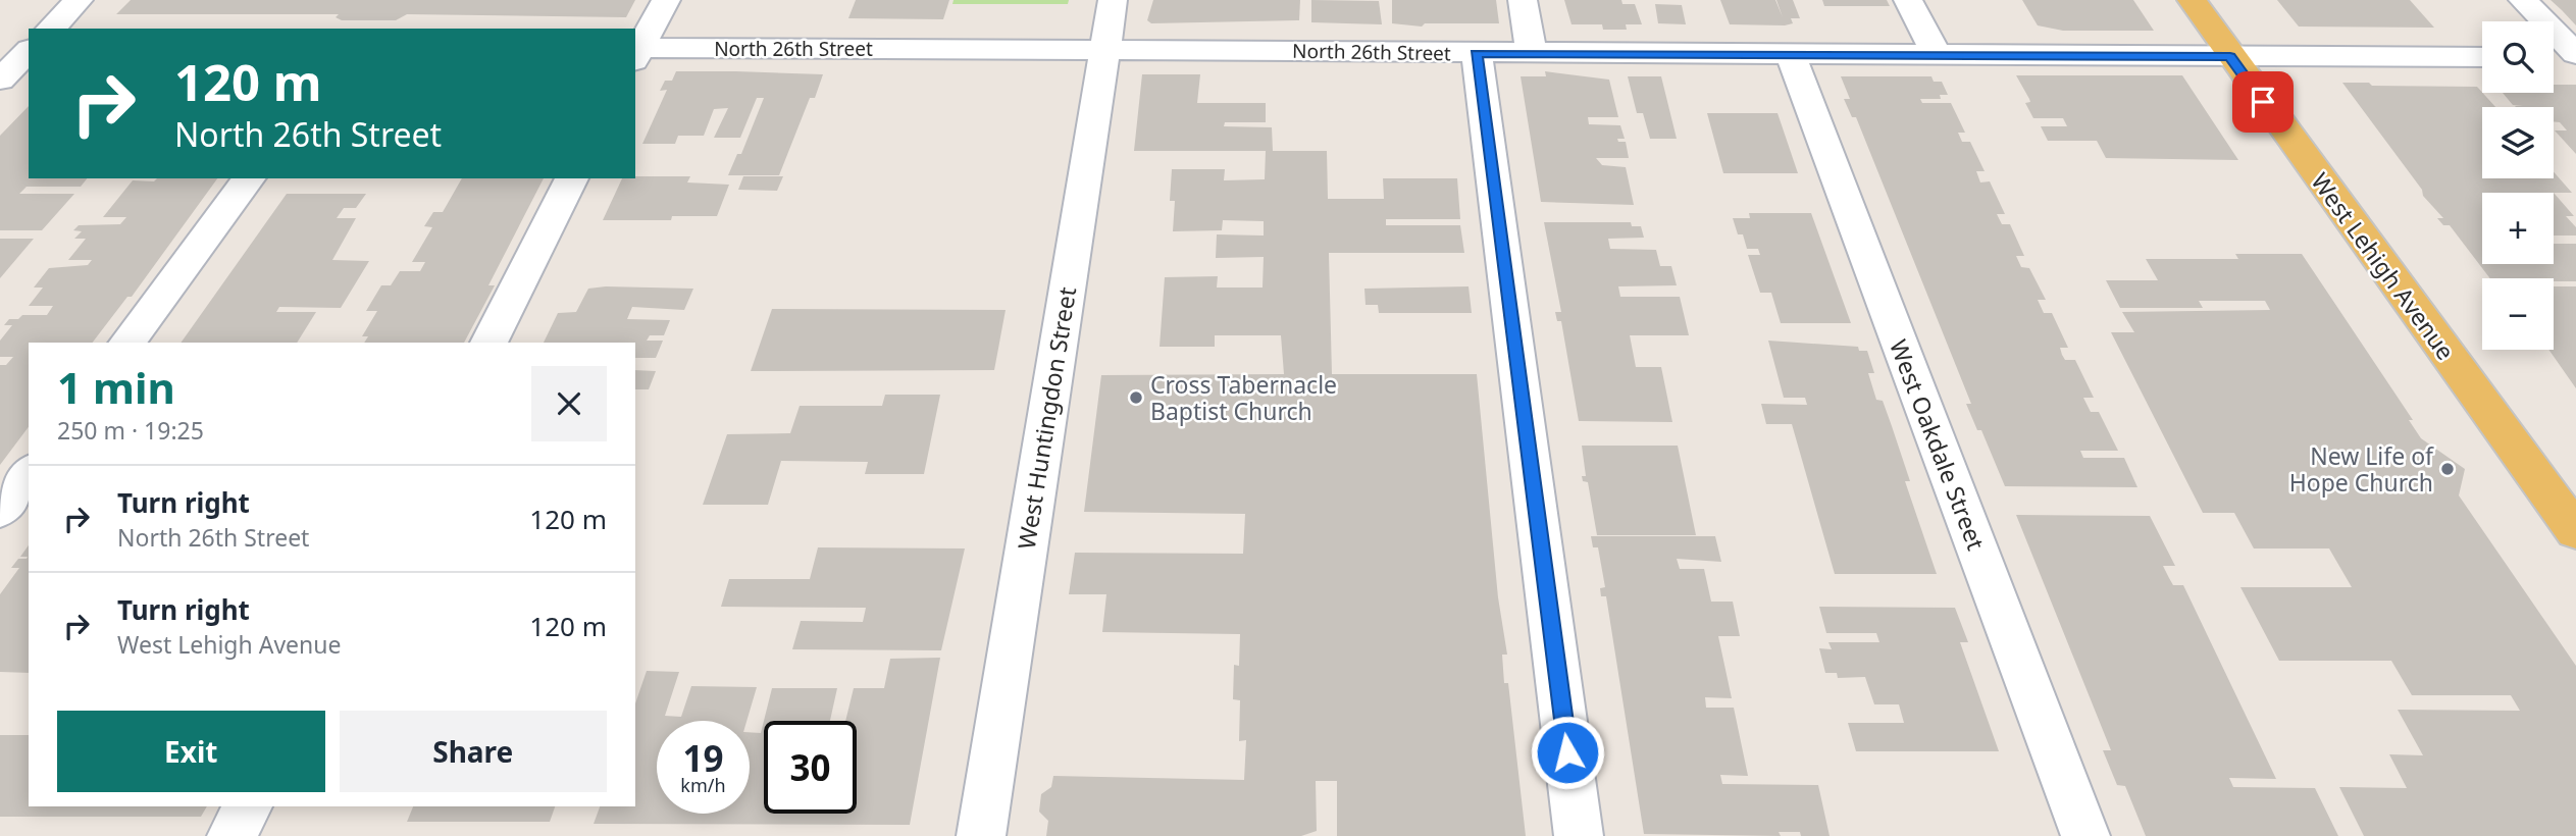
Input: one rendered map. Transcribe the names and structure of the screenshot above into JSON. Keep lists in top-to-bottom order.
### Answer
{
  "streets": {
    "main road": ["West Lehigh Avenue"],
    "street": ["North 26th Street", "West Huntingdon Street", "West Oakdale Street"]
  },
  "crossings": [
    ["North 26th Street", "West Lehigh Avenue"],
    ["North 26th Street", "West Huntingdon Street"],
    ["North 26th Street", "West Oakdale Street"]
  ],
  "places": ["Cross Tabernacle Baptist Church", "New Life of Hope Church"],
  "page": {
    "map_buttons": ["+", "−"],
    "turn": ["120 m", "North 26th Street"],
    "heading": ["1 min", "250 m · 19:25"],
    "list": [
      {
        "name": "Turn right",
        "note": "North 26th Street",
        "value": "120 m"
      },
      {
        "name": "Turn right",
        "note": "West Lehigh Avenue",
        "value": "120 m"
      }
    ],
    "buttons": ["Exit", "Share"],
    "speed": "19 km/h",
    "limit": "30"
  }
}
